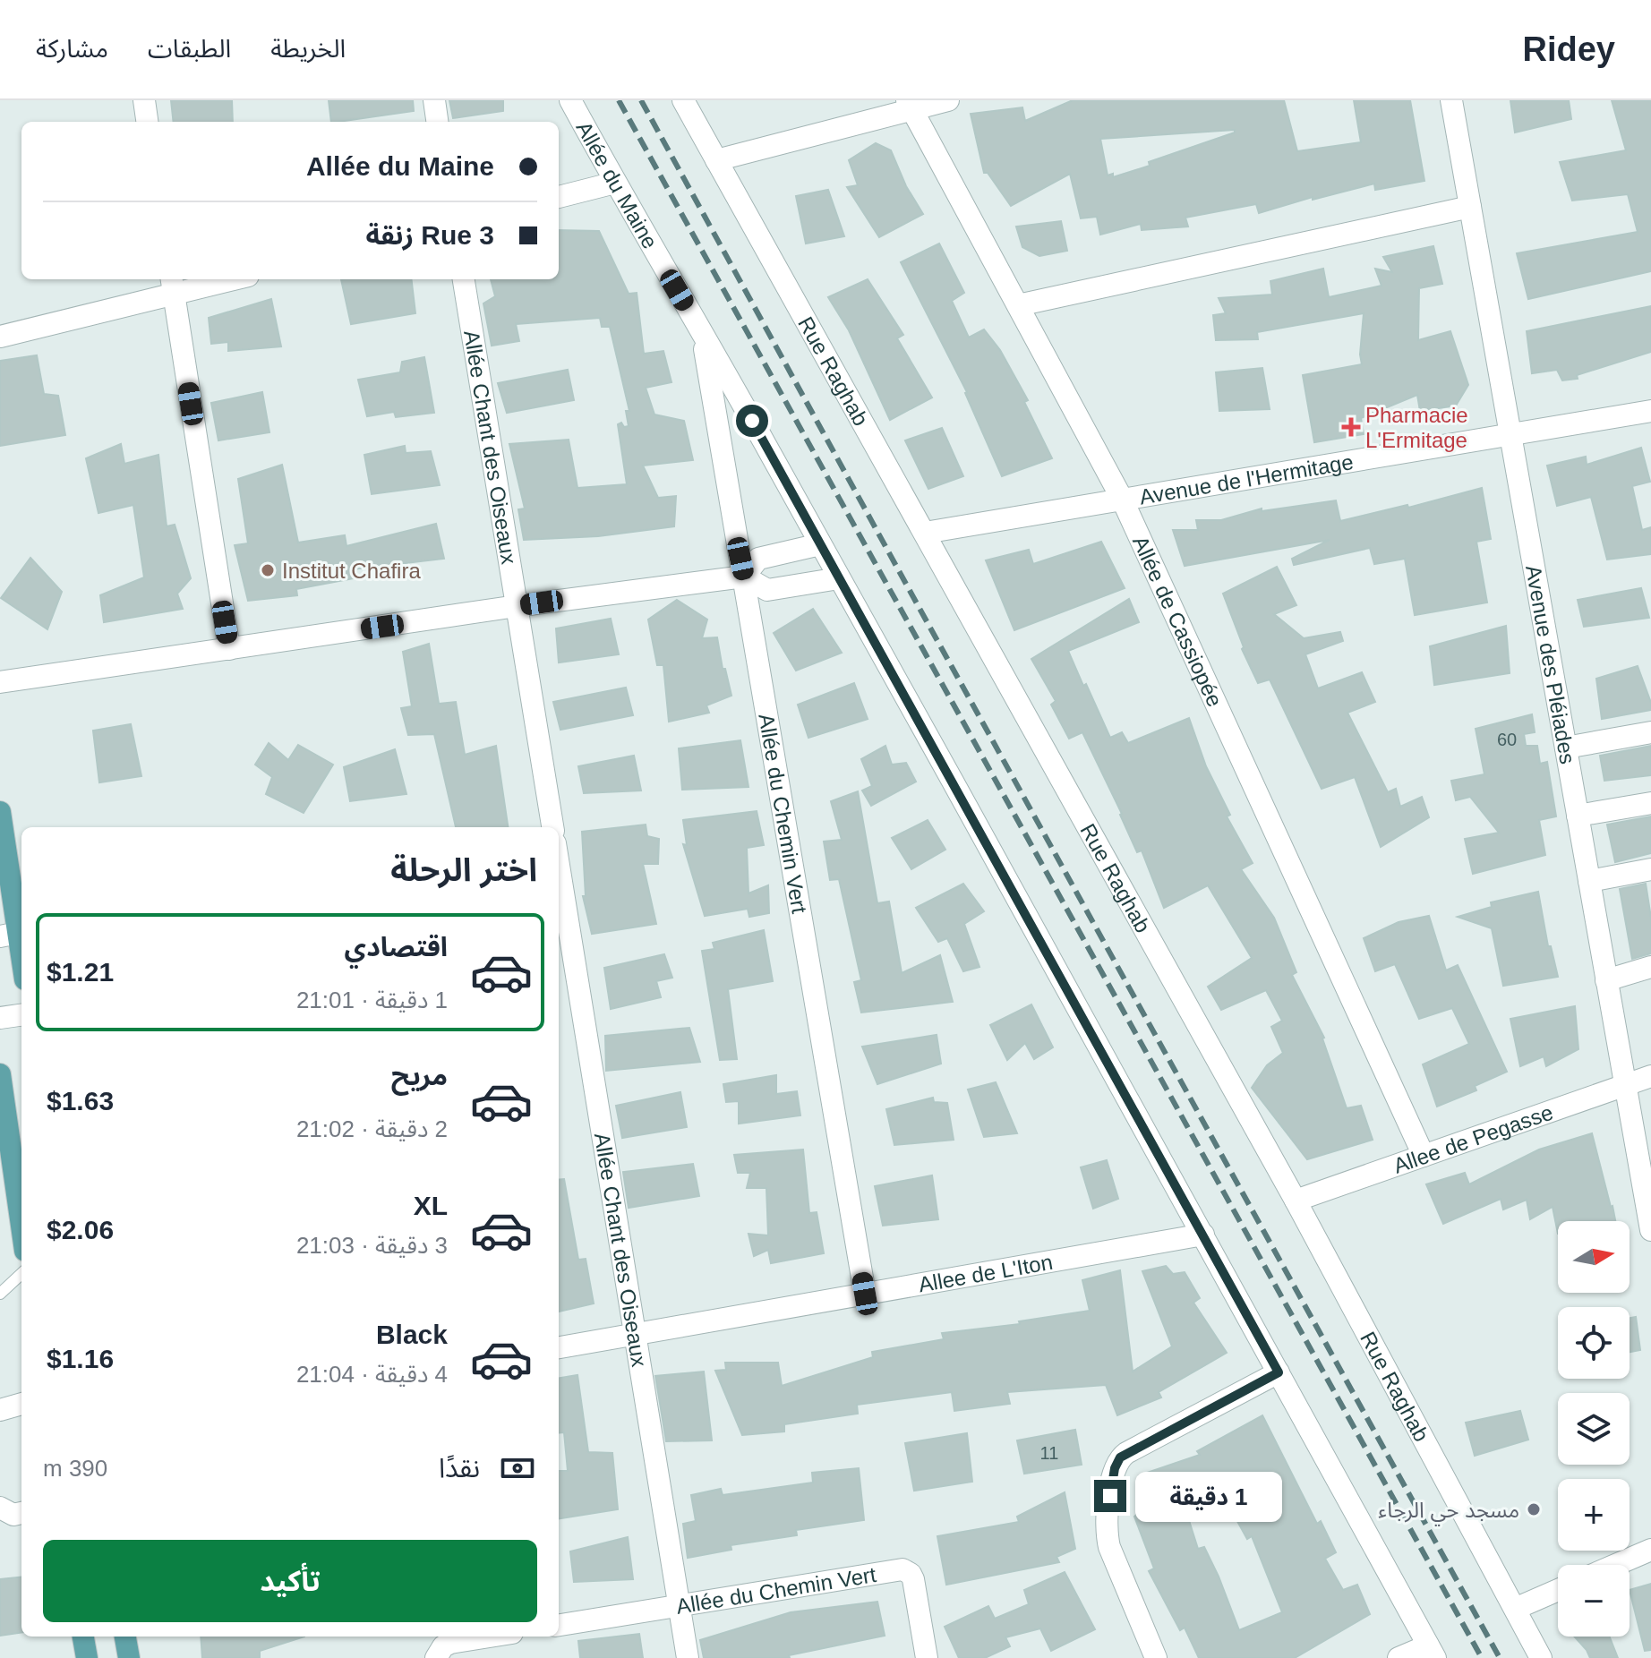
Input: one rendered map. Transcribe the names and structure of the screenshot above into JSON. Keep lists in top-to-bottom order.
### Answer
{
  "streets": {
    "street": [
      "Allée du Maine",
      "Rue Raghab",
      "Allée Chant des Oiseaux",
      "Avenue de l'Hermitage",
      "Allée de Cassiopée",
      "Avenue des Pléiades",
      "Allée du Chemin Vert",
      "Allee de Pegasse",
      "Allee de L'Iton"
    ]
  },
  "crossings": [
    ["Allée du Maine", "Allée du Chemin Vert"],
    ["Allée du Maine", "Allee de L'Iton"],
    ["Rue Raghab", "Avenue de l'Hermitage"],
    ["Rue Raghab", "Allee de Pegasse"],
    ["Allée Chant des Oiseaux", "Allée du Chemin Vert"],
    ["Allée Chant des Oiseaux", "Allee de L'Iton"],
    ["Avenue de l'Hermitage", "Allée de Cassiopée"],
    ["Avenue de l'Hermitage", "Avenue des Pléiades"],
    ["Allée de Cassiopée", "Allee de Pegasse"],
    ["Avenue des Pléiades", "Allee de Pegasse"],
    ["Allée du Chemin Vert", "Allee de L'Iton"]
  ],
  "places": {
    "health": ["Pharmacie L'Ermitage"],
    "other": ["Institut Chafira", "مسجد حي الرجاء"]
  },
  "house_numbers": ["60", "11"],
  "north": "right",
  "page": {
    "header": "Ridey",
    "nav": ["الخريطة", "الطبقات", "مشاركة"],
    "banner": ["Allée du Maine", "Rue 3 زنقة"],
    "heading": "اختر الرحلة",
    "list": [
      {
        "name": "اقتصادي",
        "note": "1 دقيقة · 21:01",
        "value": "$1.21"
      },
      {
        "name": "مريح",
        "note": "2 دقيقة · 21:02",
        "value": "$1.63"
      },
      {
        "name": "XL",
        "note": "3 دقيقة · 21:03",
        "value": "$2.06"
      },
      {
        "name": "Black",
        "note": "4 دقيقة · 21:04",
        "value": "$1.16"
      }
    ],
    "map_buttons": ["+", "−"],
    "pay": ["نقدًا", "390 m"],
    "bubble": "1 دقيقة",
    "buttons": "تأكيد"
  }
}
